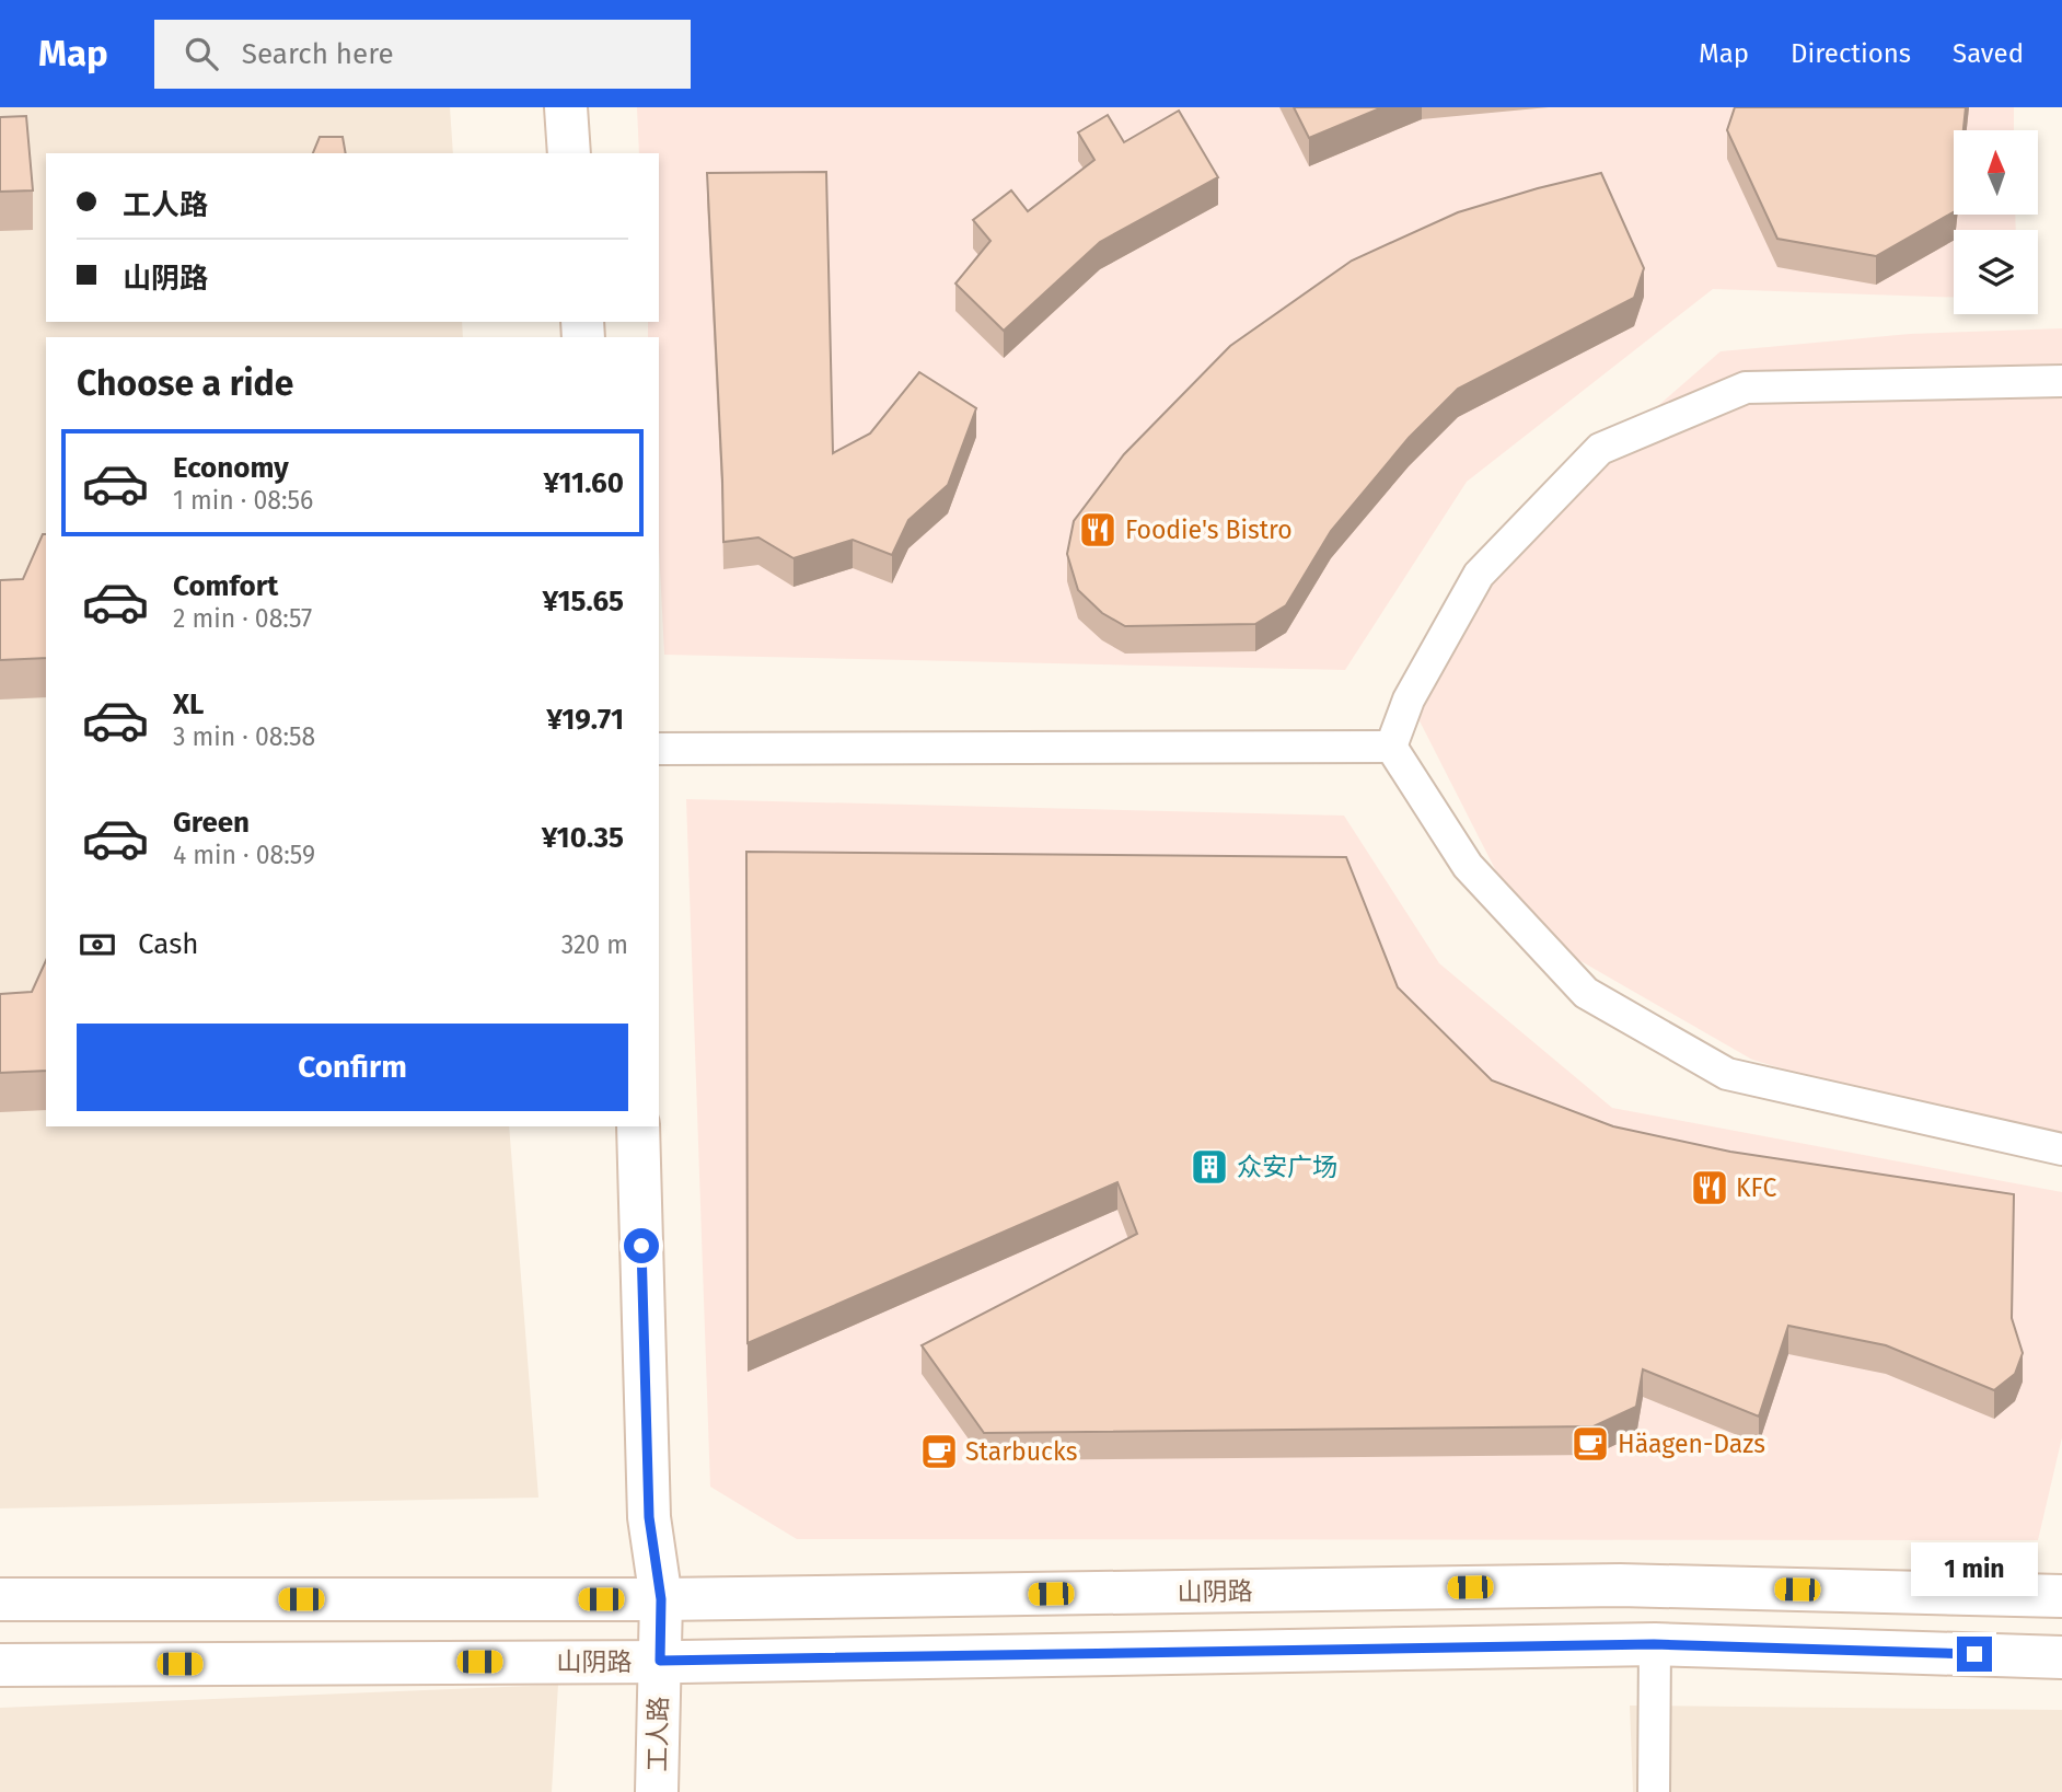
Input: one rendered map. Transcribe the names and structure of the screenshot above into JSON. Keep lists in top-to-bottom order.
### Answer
{
  "streets": {
    "main road": ["山阴路", "工人路"]
  },
  "crossings": [
    ["山阴路", "工人路"]
  ],
  "places": {
    "restaurant": ["Foodie's Bistro", "KFC"],
    "building": ["众安广场"],
    "cafe": ["Häagen-Dazs", "Starbucks"]
  },
  "north": "top",
  "page": {
    "header": "Map",
    "search": "Search here",
    "nav": ["Map", "Directions", "Saved"],
    "banner": ["工人路", "山阴路"],
    "heading": "Choose a ride",
    "list": [
      {
        "name": "Economy",
        "note": "1 min · 08:56",
        "value": "¥11.60"
      },
      {
        "name": "Comfort",
        "note": "2 min · 08:57",
        "value": "¥15.65"
      },
      {
        "name": "XL",
        "note": "3 min · 08:58",
        "value": "¥19.71"
      },
      {
        "name": "Green",
        "note": "4 min · 08:59",
        "value": "¥10.35"
      }
    ],
    "pay": ["Cash", "320 m"],
    "buttons": "Confirm",
    "bubble": "1 min"
  }
}
